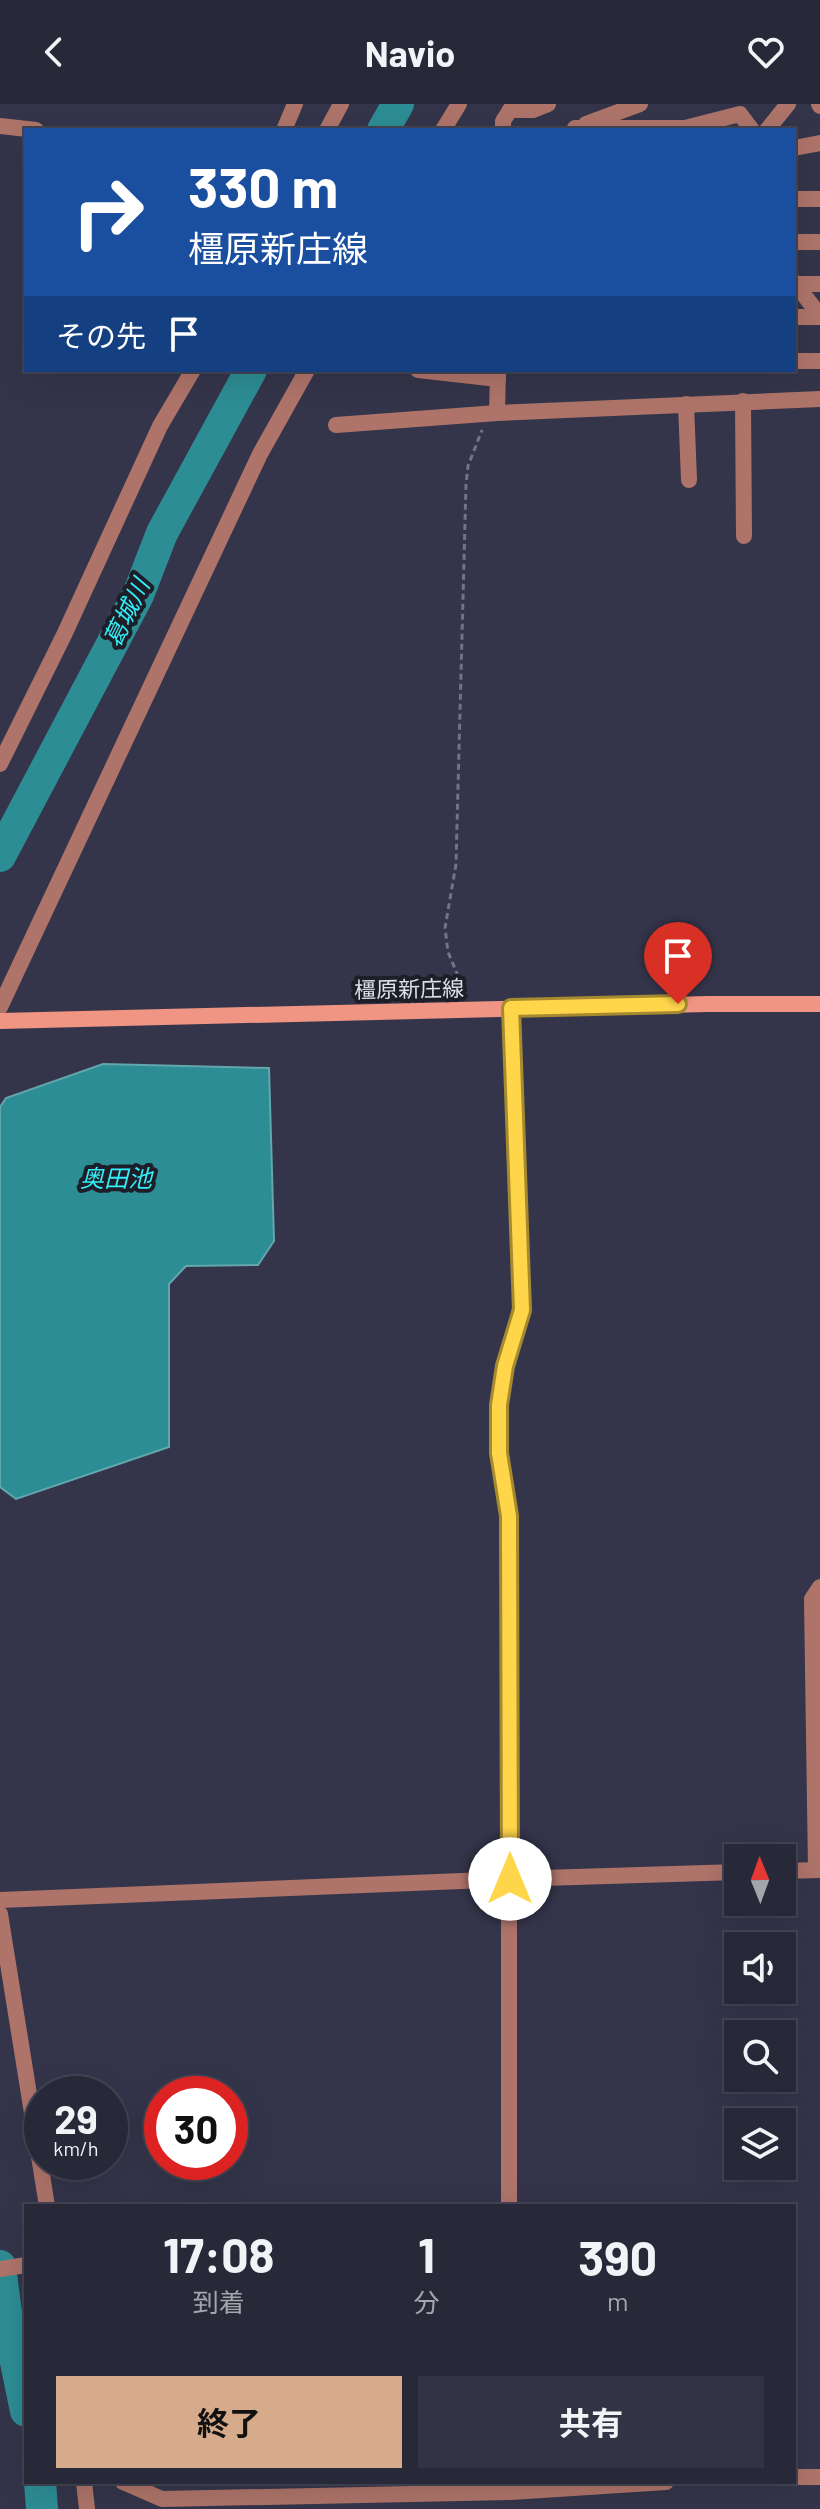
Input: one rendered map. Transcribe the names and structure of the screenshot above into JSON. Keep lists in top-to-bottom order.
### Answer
{
  "streets": {
    "main road": ["橿原新庄線"]
  },
  "water": ["葛城川", "奥田池"],
  "north": "top",
  "page": {
    "header": "Navio",
    "turn": ["330 m", "橿原新庄線"],
    "then": "その先",
    "speed": "29 km/h",
    "limit": "30",
    "eta": [
      "17:08",
      "到着",
      "1",
      "分",
      "390",
      "m"
    ],
    "buttons": ["終了", "共有"]
  }
}
